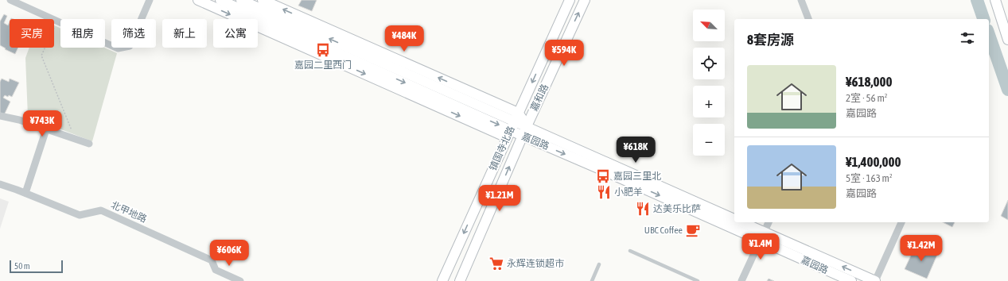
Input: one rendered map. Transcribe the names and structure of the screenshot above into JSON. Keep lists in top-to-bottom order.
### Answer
{
  "streets": {
    "main road": ["嘉和路", "嘉园路", "镇国寺北路"],
    "street": ["北甲地路"]
  },
  "crossings": [
    ["嘉和路", "嘉园路"],
    ["嘉和路", "镇国寺北路"],
    ["嘉园路", "镇国寺北路"]
  ],
  "places": {
    "bus stop": ["嘉园二里西门", "嘉园三里北"],
    "restaurant": ["小肥羊", "达美乐比萨"],
    "cafe": ["UBC Coffee"],
    "supermarket": ["永辉连锁超市"]
  },
  "scale_bar": "50 m",
  "north": "top left",
  "page": {
    "map_buttons": ["+", "−"],
    "chip": [
      "买房",
      "租房",
      "筛选",
      "新上",
      "公寓"
    ],
    "heading": "8套房源",
    "price": [
      "¥484K",
      "¥594K",
      "¥743K",
      "¥618K",
      "¥1.21M",
      "¥1.4M",
      "¥1.42M",
      "¥606K"
    ],
    "list": [
      {
        "name": "¥618,000",
        "note": "2室 · 56 m² · 嘉园路"
      },
      {
        "name": "¥1,400,000",
        "note": "5室 · 163 m² · 嘉园路"
      }
    ],
    "scale": "50 m"
  }
}
